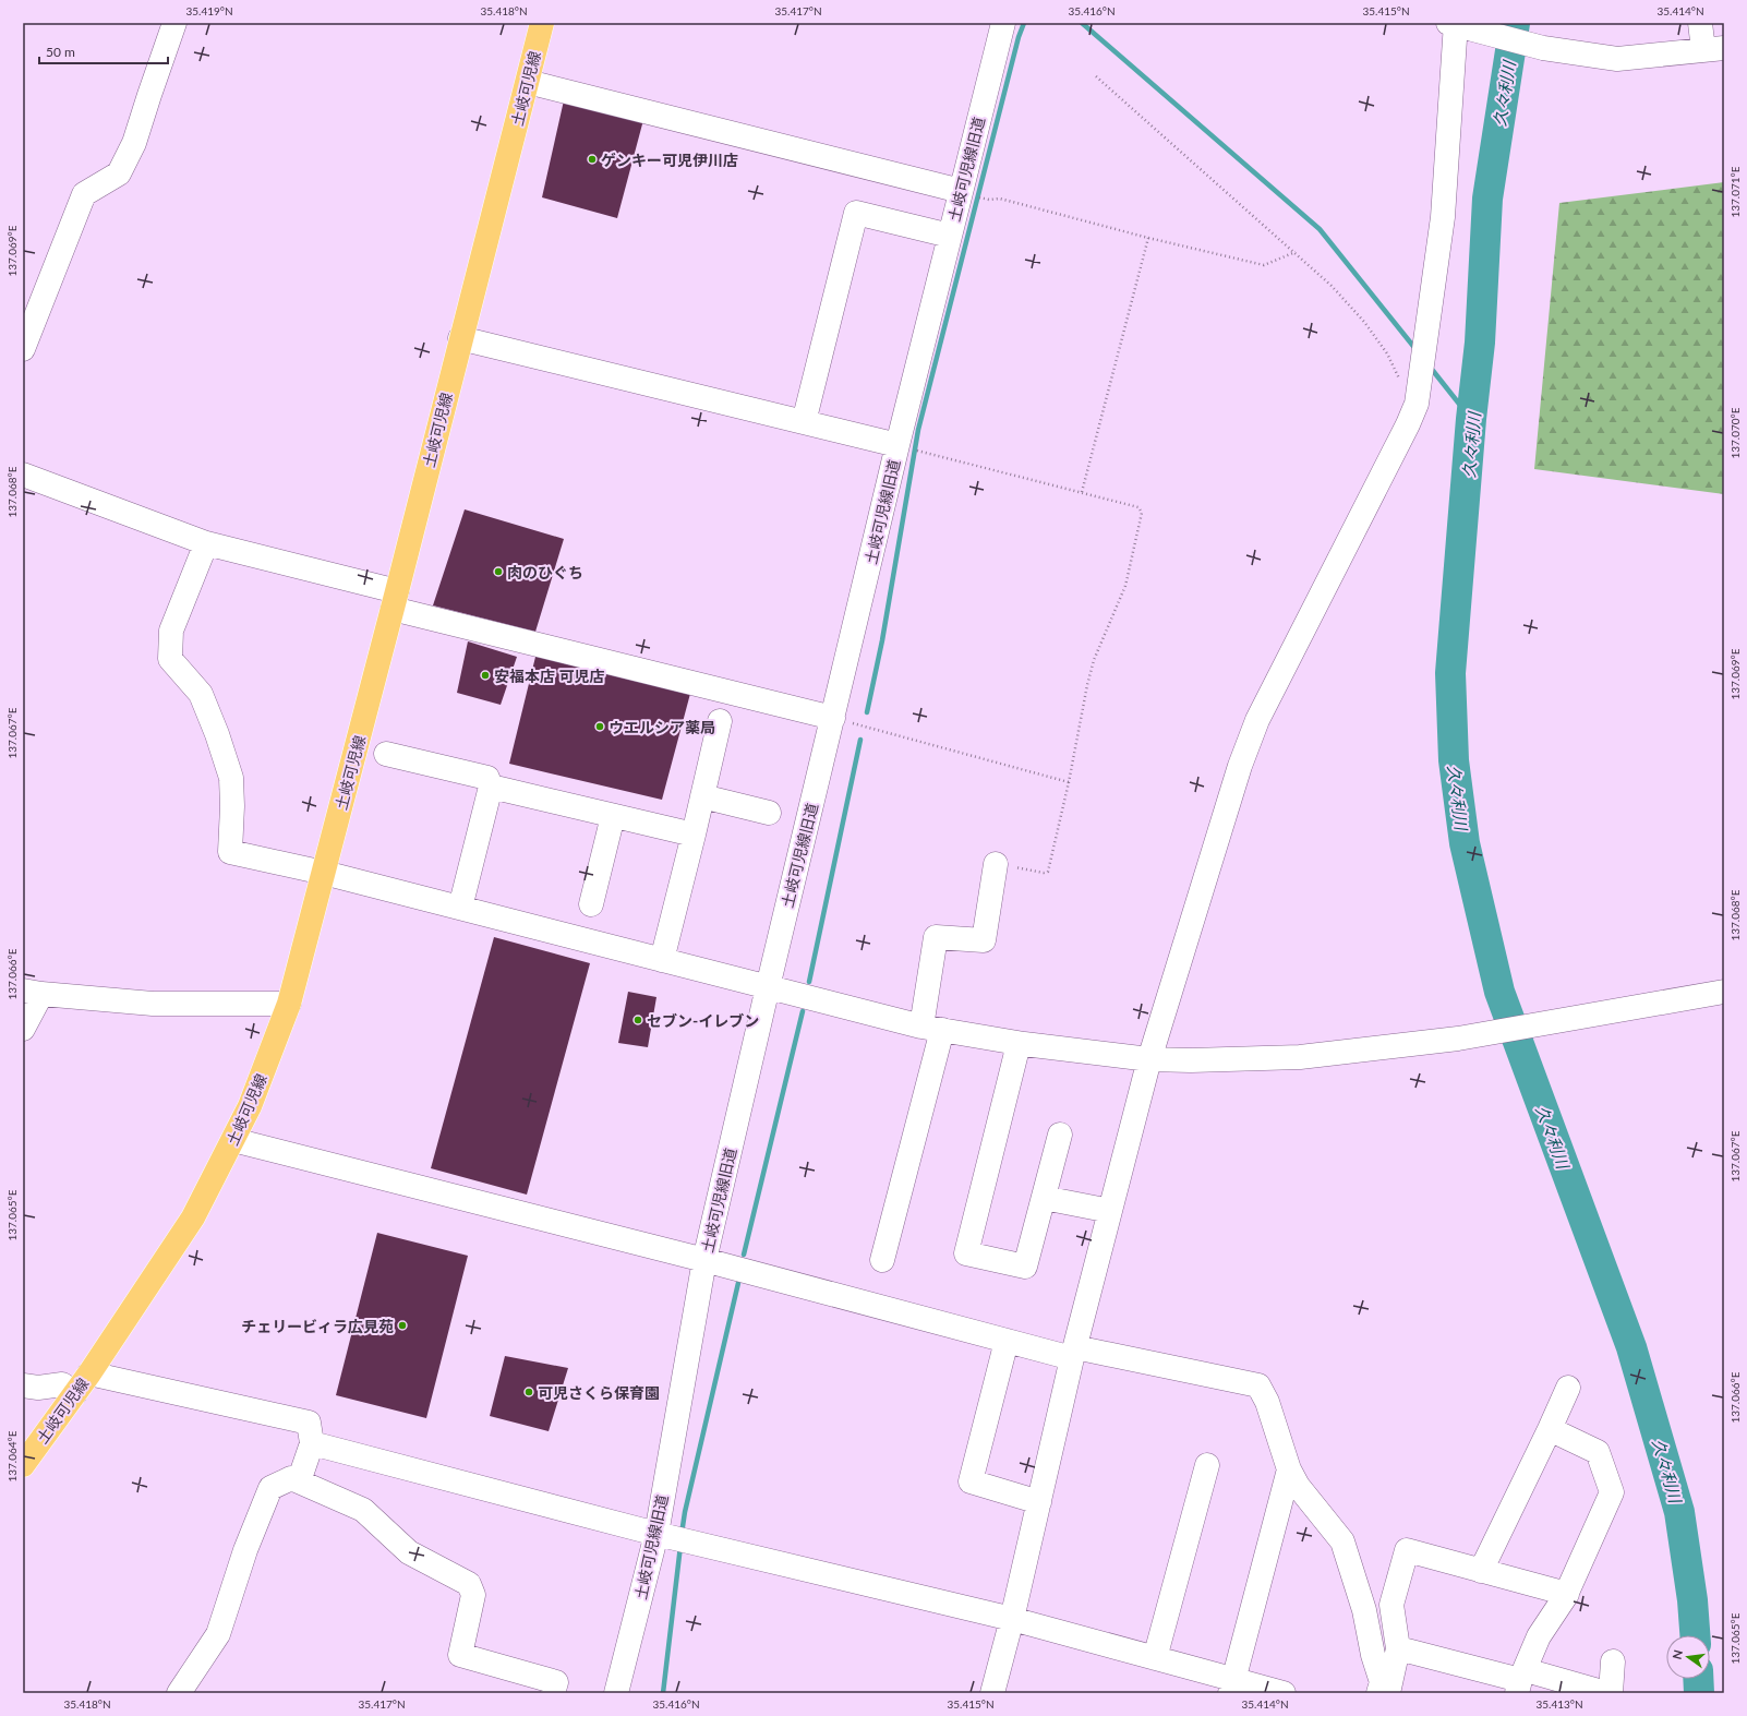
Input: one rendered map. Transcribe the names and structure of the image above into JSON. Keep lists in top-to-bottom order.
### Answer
{
  "streets": {
    "main road": ["土岐可児線"],
    "street": ["土岐可児線旧道"]
  },
  "water": ["久々利川"],
  "places": [
    "ゲンキー可児伊川店",
    "肉のひぐち",
    "安福本店 可児店",
    "ウエルシア薬局",
    "セブン-イレブン",
    "チェリービィラ広見苑",
    "可児さくら保育園"
  ],
  "scale_bar": "50 m",
  "north": "left",
  "coordinates": [
    "35.419°N",
    "35.418°N",
    "35.417°N",
    "35.416°N",
    "35.415°N",
    "35.414°N",
    "137.071°E",
    "137.069°E",
    "137.070°E",
    "137.068°E",
    "137.067°E",
    "137.066°E",
    "137.065°E",
    "137.064°E",
    "35.413°N"
  ]
}
